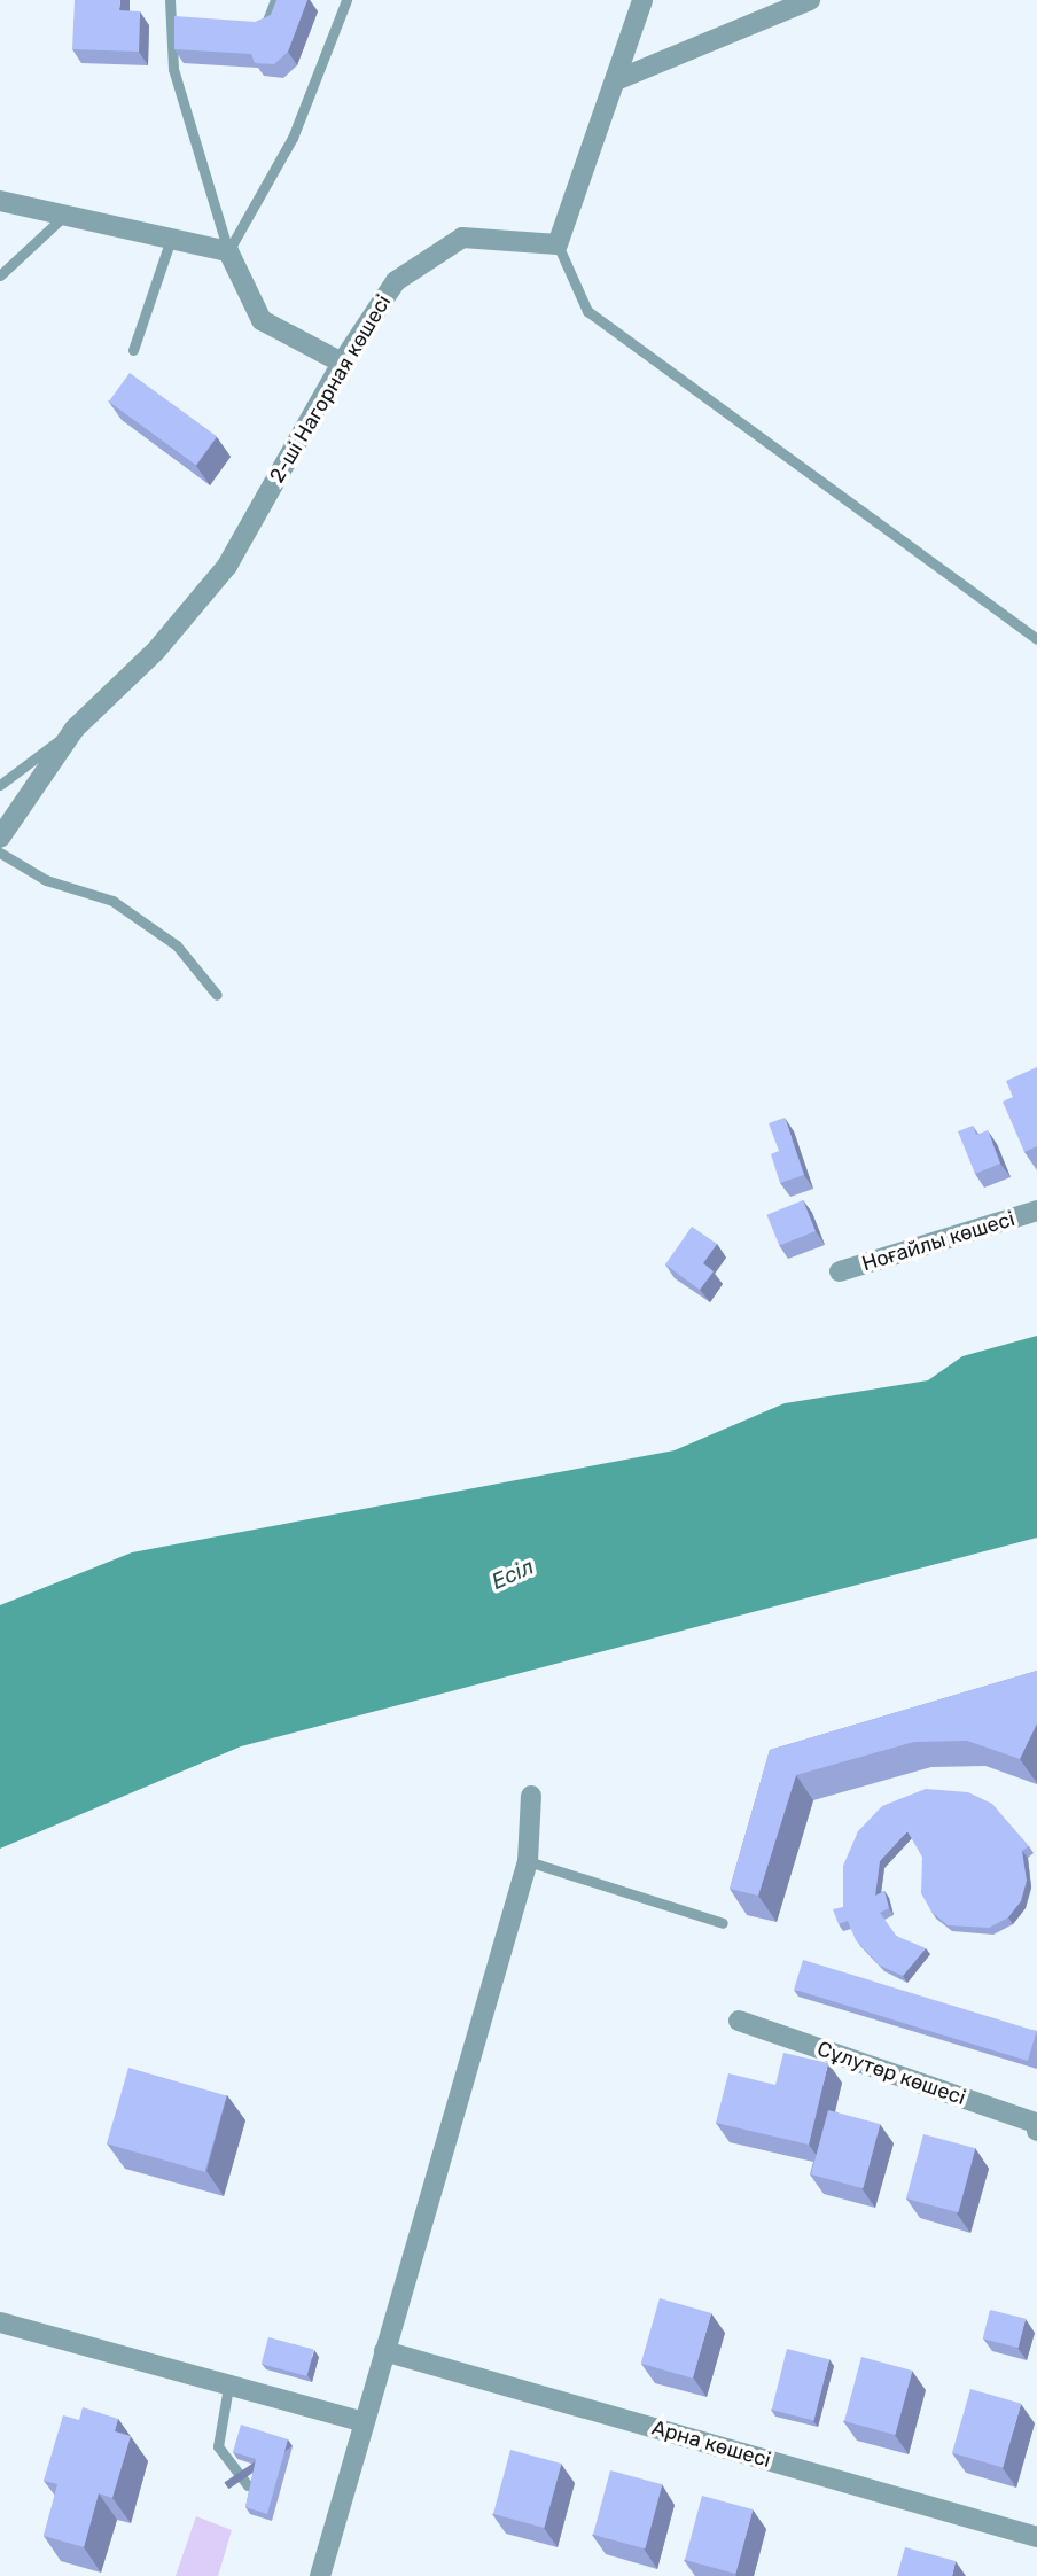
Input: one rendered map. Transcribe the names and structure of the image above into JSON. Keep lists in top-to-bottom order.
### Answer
{
  "streets": {
    "street": [
      "2-ші Нагорная көшесі",
      "Ноғайлы көшесі",
      "Сұлутөр көшесі",
      "Арна көшесі"
    ]
  },
  "water": ["Есіл"]
}
